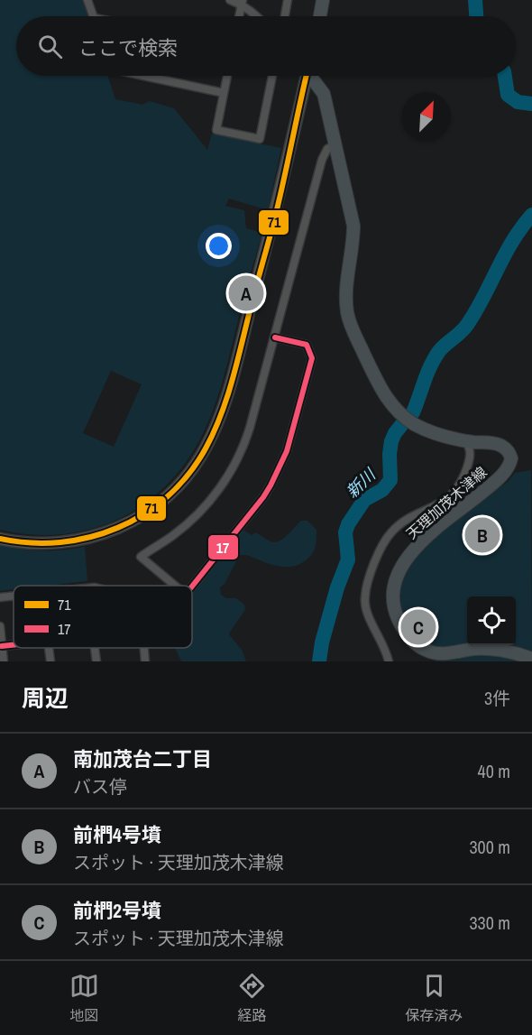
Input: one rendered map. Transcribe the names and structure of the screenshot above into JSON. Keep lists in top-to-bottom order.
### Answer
{
  "streets": {
    "main road": ["天理加茂木津線"]
  },
  "water": ["新川"],
  "lines": ["transit line 71", "transit line 17"],
  "legend": ["71", "17"],
  "north": "top right",
  "page": {
    "search": "ここで検索",
    "pins": ["A", "B", "C"],
    "heading": ["周辺", "3件"],
    "list": [
      {
        "mark": "A",
        "name": "南加茂台二丁目",
        "note": "バス停",
        "value": "40 m"
      },
      {
        "mark": "B",
        "name": "前椚4号墳",
        "note": "スポット · 天理加茂木津線",
        "value": "300 m"
      },
      {
        "mark": "C",
        "name": "前椚2号墳",
        "note": "スポット · 天理加茂木津線",
        "value": "330 m"
      }
    ],
    "nav": ["地図", "経路", "保存済み"]
  }
}
